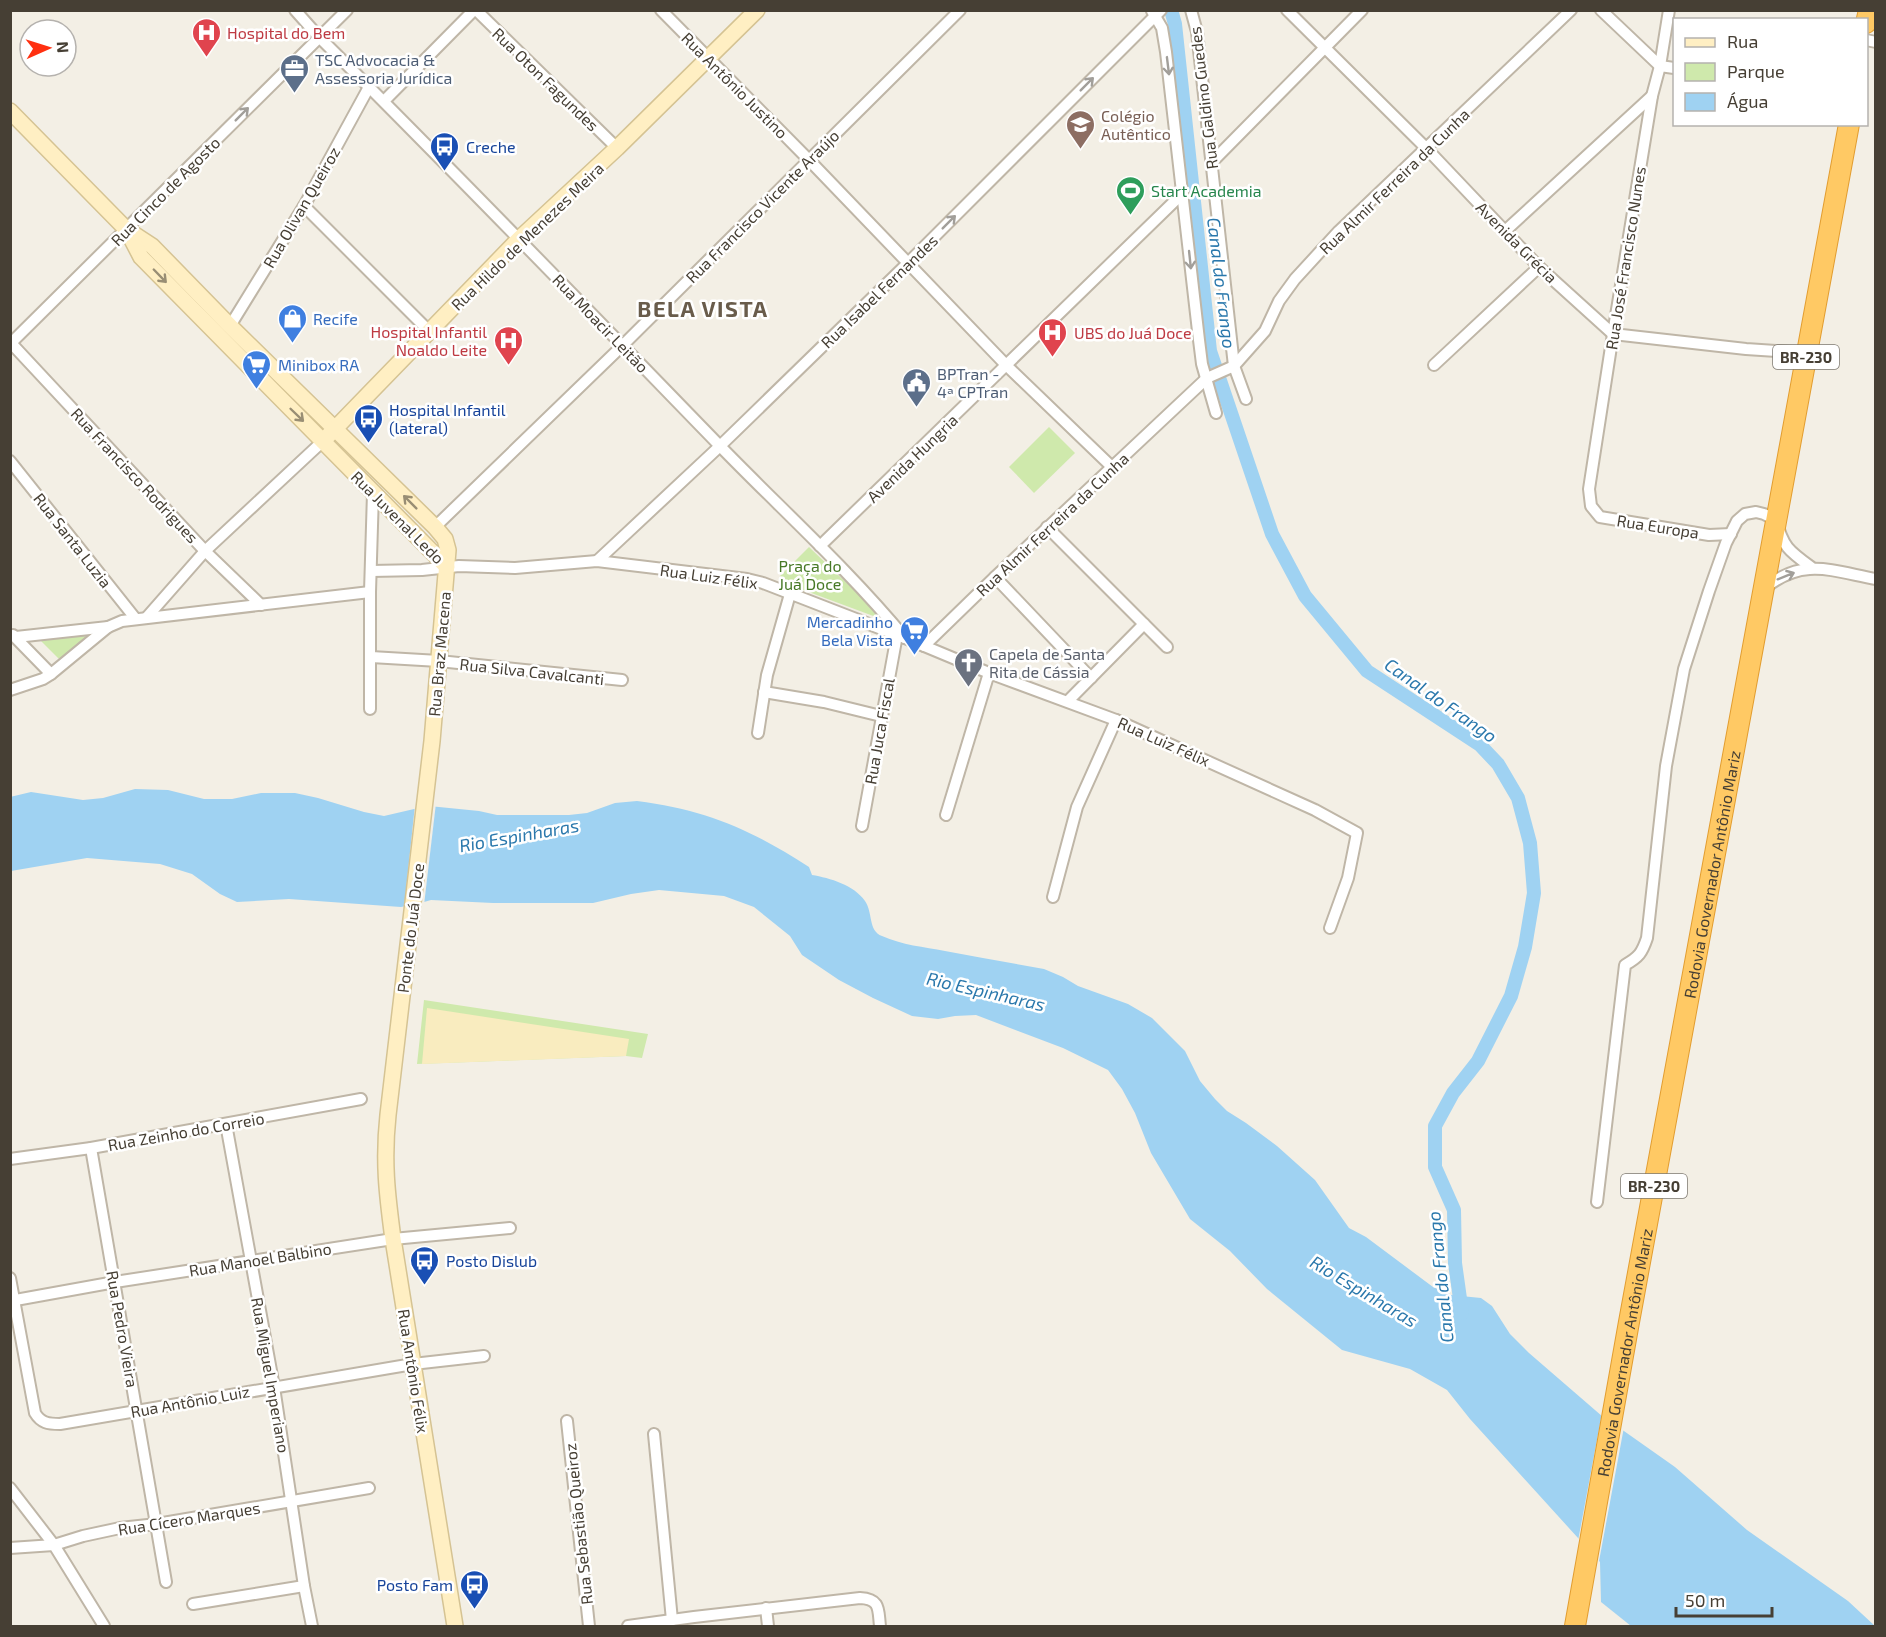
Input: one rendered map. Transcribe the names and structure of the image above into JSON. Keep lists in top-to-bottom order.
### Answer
{
  "streets": {
    "highway": ["BR-230", "Rodovia Governador Antônio Mariz"],
    "main road": [
      "Rua Hildo de Menezes Meira",
      "Rua Juvenal Ledo",
      "Rua Braz Macena",
      "Ponte do Juá Doce",
      "Rua Antônio Félix"
    ],
    "street": [
      "Rua Oton Fagundes",
      "Rua Antônio Justino",
      "Rua Galdino Guedes",
      "Rua Almir Ferreira da Cunha",
      "Rua Cinco de Agosto",
      "Rua Francisco Vicente Araújo",
      "Rua Olivan Queiroz",
      "Avenida Grécia",
      "Rua José Francisco Nunes",
      "Rua Isabel Fernandes",
      "Rua Moacir Leitão",
      "Avenida Hungria",
      "Rua Francisco Rodrigues",
      "Rua Europa",
      "Rua Santa Luzia",
      "Rua Luiz Félix",
      "Rua Silva Cavalcanti",
      "Rua Juca Fiscal",
      "Rua Zeinho do Correio",
      "Rua Manoel Balbino",
      "Rua Pedro Vieira",
      "Rua Miguel Imperiano",
      "Rua Antônio Luiz",
      "Rua Cícero Marques",
      "Rua Sebastião Queiroz"
    ]
  },
  "crossings": [
    ["Rua Oton Fagundes", "Rua Hildo de Menezes Meira"],
    ["Rua Antônio Justino", "Rua Almir Ferreira da Cunha"],
    ["Rua Antônio Justino", "Rua Francisco Vicente Araújo"],
    ["Rua Antônio Justino", "Rua Hildo de Menezes Meira"],
    ["Rua Antônio Justino", "Rua Isabel Fernandes"],
    ["Rua Antônio Justino", "Avenida Hungria"],
    ["Rua Galdino Guedes", "Rua Almir Ferreira da Cunha"],
    ["Rua Galdino Guedes", "Rua Isabel Fernandes"],
    ["Rua Galdino Guedes", "Avenida Hungria"],
    ["Rua Almir Ferreira da Cunha", "Avenida Grécia"],
    ["Rua Almir Ferreira da Cunha", "Rua Luiz Félix"],
    ["Rua Cinco de Agosto", "Rua Moacir Leitão"],
    ["Rua Cinco de Agosto", "Rua Francisco Rodrigues"],
    ["Rua Cinco de Agosto", "Rua Juvenal Ledo"],
    ["Rua Francisco Vicente Araújo", "Rua Moacir Leitão"],
    ["Rua Francisco Vicente Araújo", "Rua Juvenal Ledo"],
    ["Rua Olivan Queiroz", "Rua Moacir Leitão"],
    ["Rua Olivan Queiroz", "Rua Juvenal Ledo"],
    ["Rua Hildo de Menezes Meira", "Rua Moacir Leitão"],
    ["Rua Hildo de Menezes Meira", "Rua Francisco Rodrigues"],
    ["Rua Hildo de Menezes Meira", "Rua Juvenal Ledo"],
    ["Rua Hildo de Menezes Meira", "Rua Santa Luzia"],
    ["Avenida Grécia", "Rua José Francisco Nunes"],
    ["Rua José Francisco Nunes", "Rua Europa"],
    ["Rua Isabel Fernandes", "Rua Moacir Leitão"],
    ["Rua Isabel Fernandes", "Rua Luiz Félix"],
    ["Rua Moacir Leitão", "Avenida Hungria"],
    ["Rua Moacir Leitão", "Rua Luiz Félix"],
    ["Rua Moacir Leitão", "Rua Juca Fiscal"],
    ["Rua Juvenal Ledo", "Rua Luiz Félix"],
    ["Rua Juvenal Ledo", "Rua Braz Macena"],
    ["Rua Luiz Félix", "Rua Braz Macena"],
    ["Rua Luiz Félix", "Rua Juca Fiscal"],
    ["Rua Braz Macena", "Rua Silva Cavalcanti"],
    ["Rua Braz Macena", "Ponte do Juá Doce"],
    ["Ponte do Juá Doce", "Rua Antônio Félix"],
    ["Rua Zeinho do Correio", "Rua Pedro Vieira"],
    ["Rua Zeinho do Correio", "Rua Miguel Imperiano"],
    ["Rua Manoel Balbino", "Rua Pedro Vieira"],
    ["Rua Manoel Balbino", "Rua Antônio Félix"],
    ["Rua Manoel Balbino", "Rua Miguel Imperiano"],
    ["Rua Manoel Balbino", "Rua Antônio Luiz"],
    ["Rua Pedro Vieira", "Rua Antônio Luiz"],
    ["Rua Pedro Vieira", "Rua Cícero Marques"],
    ["Rua Antônio Félix", "Rua Antônio Luiz"],
    ["Rua Miguel Imperiano", "Rua Antônio Luiz"],
    ["Rua Miguel Imperiano", "Rua Cícero Marques"]
  ],
  "one_way": ["Rua Cinco de Agosto", "Rua Isabel Fernandes"],
  "districts": ["BELA VISTA"],
  "water": ["Canal do Frango", "Rio Espinharas"],
  "parks": ["Praça do Juá Doce"],
  "places": {
    "hospital": ["Hospital do Bem", "UBS do Juá Doce", "Hospital Infantil Noaldo Leite"],
    "office": ["TSC Advocacia & Assessoria Jurídica"],
    "school or university": ["Colégio Autêntico"],
    "bus stop": [
      "Creche",
      "Hospital Infantil (lateral)",
      "Posto Dislub",
      "Posto Fam"
    ],
    "sports": ["Start Academia"],
    "shop": ["Recife"],
    "supermarket": ["Minibox RA", "Mercadinho Bela Vista"],
    "public building": ["BPTran - 4ª CPTran"],
    "church": ["Capela de Santa Rita de Cássia"]
  },
  "legend": ["Rua", "Parque", "Água"],
  "scale_bar": "50 m",
  "north": "right"
}
